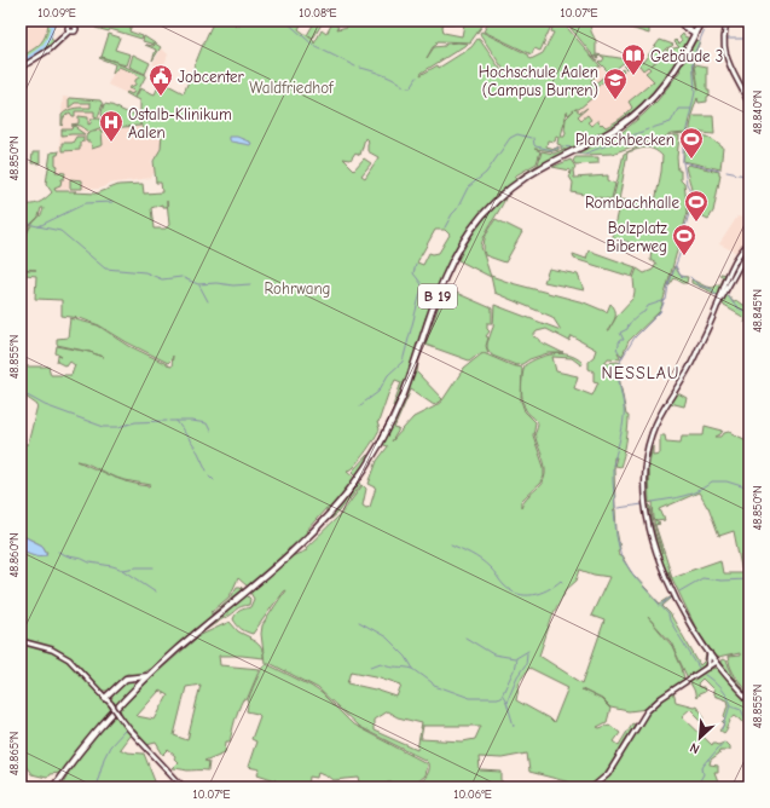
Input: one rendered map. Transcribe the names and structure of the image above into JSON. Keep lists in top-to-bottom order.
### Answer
{
  "streets": {
    "main road": ["B 19"]
  },
  "districts": ["NESSLAU"],
  "parks": ["Waldfriedhof", "Rohrwang"],
  "places": {
    "library": ["Gebäude 3"],
    "public building": ["Jobcenter"],
    "school or university": ["Hochschule Aalen (Campus Burren)"],
    "hospital": ["Ostalb-Klinikum Aalen"],
    "sports": ["Planschbecken", "Rombachhalle", "Bolzplatz Biberweg"]
  },
  "north": "bottom left",
  "coordinates": [
    "10.09°E",
    "10.08°E",
    "10.07°E",
    "48.840°N",
    "48.850°N",
    "48.845°N",
    "48.855°N",
    "48.860°N",
    "48.865°N",
    "10.06°E"
  ]
}
